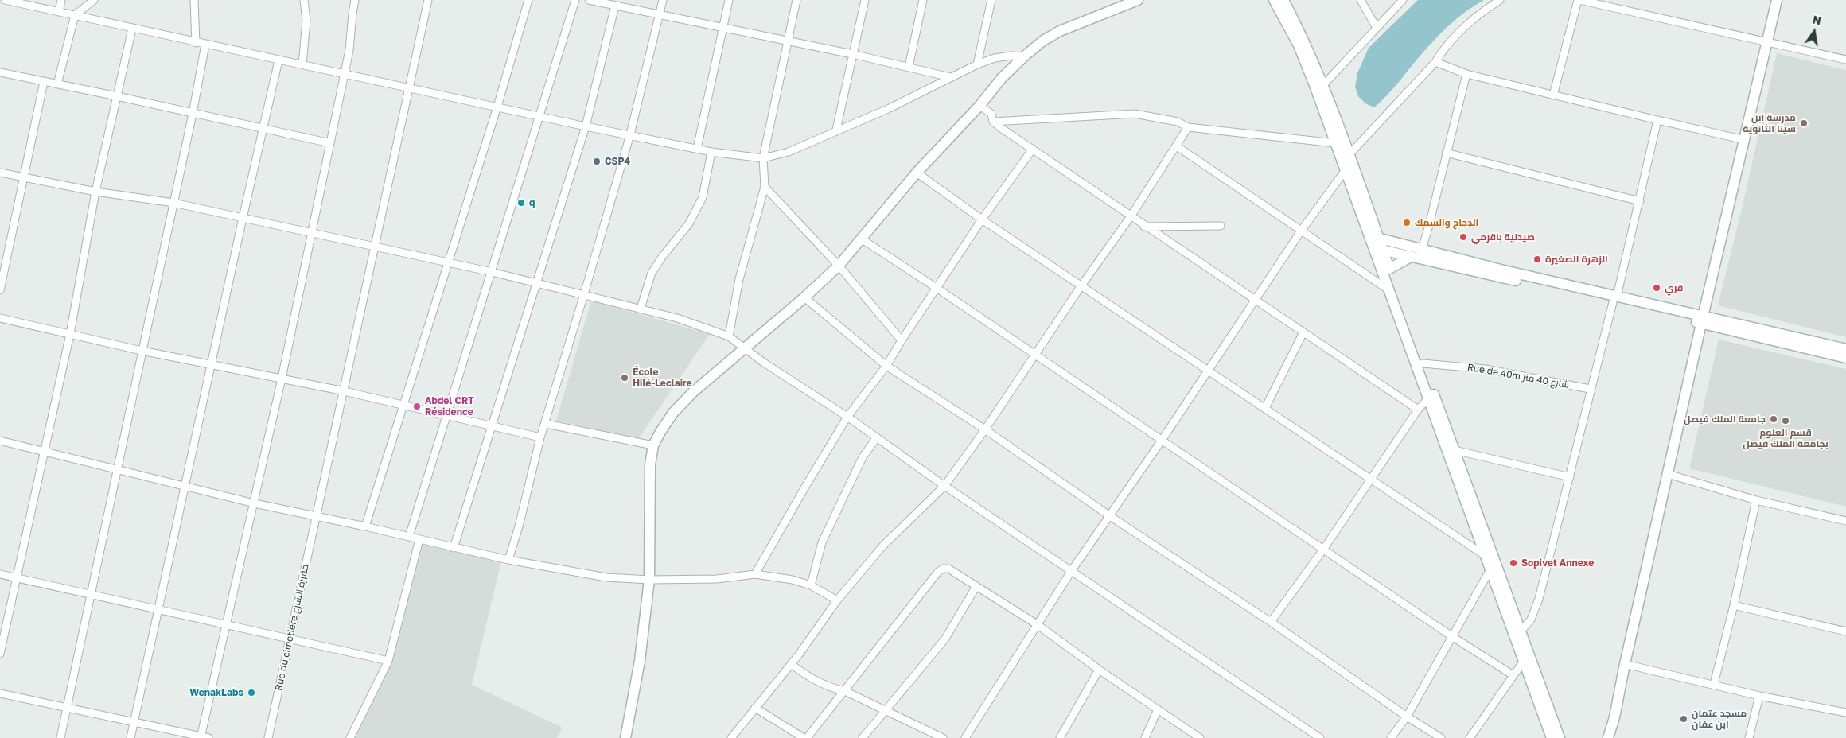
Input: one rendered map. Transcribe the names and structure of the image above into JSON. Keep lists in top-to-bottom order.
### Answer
{
  "streets": {
    "street": ["Rue de 40m شارع 40 متر", "Rue du cimetière مقبرة الشارع"]
  },
  "places": [
    "مدرسة ابن سينا الثانوية",
    "CSP4",
    "q",
    "الدجاج والسمك",
    "صيدلية باقرمي",
    "الزهرة الصغيرة",
    "قري",
    "École Hilé-Leclaire",
    "Abdel CRT Résidence",
    "جامعة الملك فيصل",
    "قسم العلوم بجامعة الملك فيصل",
    "Sopivet Annexe",
    "WenakLabs",
    "مسجد عثمان ابن عفان"
  ],
  "north": "top"
}
